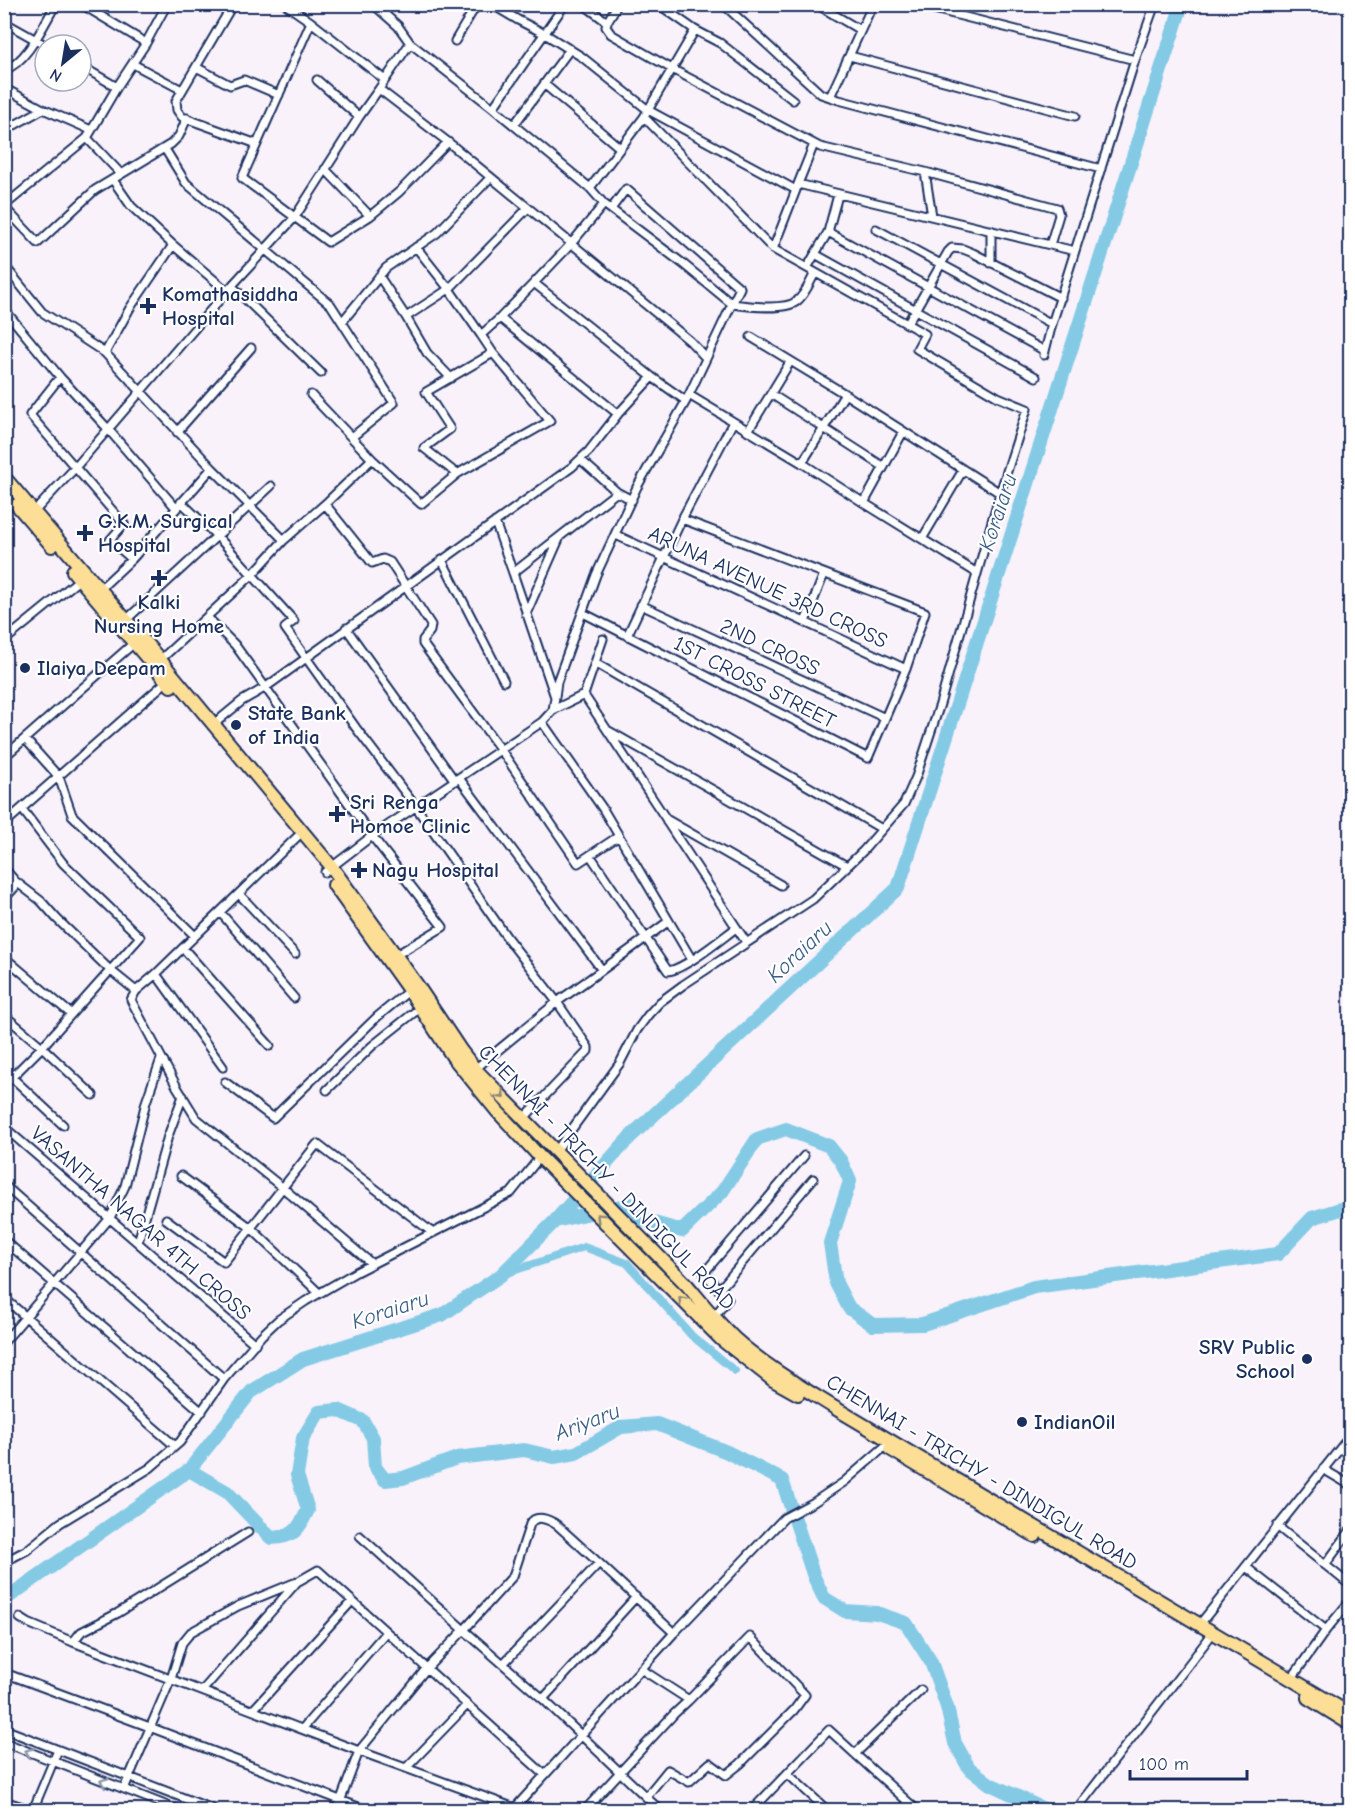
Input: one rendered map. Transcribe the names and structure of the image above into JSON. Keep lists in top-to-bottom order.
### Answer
{
  "streets": {
    "highway": ["CHENNAI - TRICHY - DINDIGUL ROAD"],
    "street": [
      "ARUNA AVENUE 3RD CROSS",
      "2ND CROSS",
      "1ST CROSS STREET",
      "VASANTHA NAGAR 4TH CROSS"
    ]
  },
  "crossings": [
    ["2ND CROSS", "1ST CROSS STREET"]
  ],
  "water": ["Koraiaru", "Ariyaru"],
  "places": {
    "health": [
      "Komathasiddha Hospital",
      "G.K.M. Surgical Hospital",
      "Kalki Nursing Home",
      "Sri Renga Homoe Clinic",
      "Nagu Hospital"
    ],
    "other": [
      "Ilaiya Deepam",
      "State Bank of India",
      "SRV Public School",
      "IndianOil"
    ]
  },
  "scale_bar": "100 m",
  "north": "bottom left"
}
